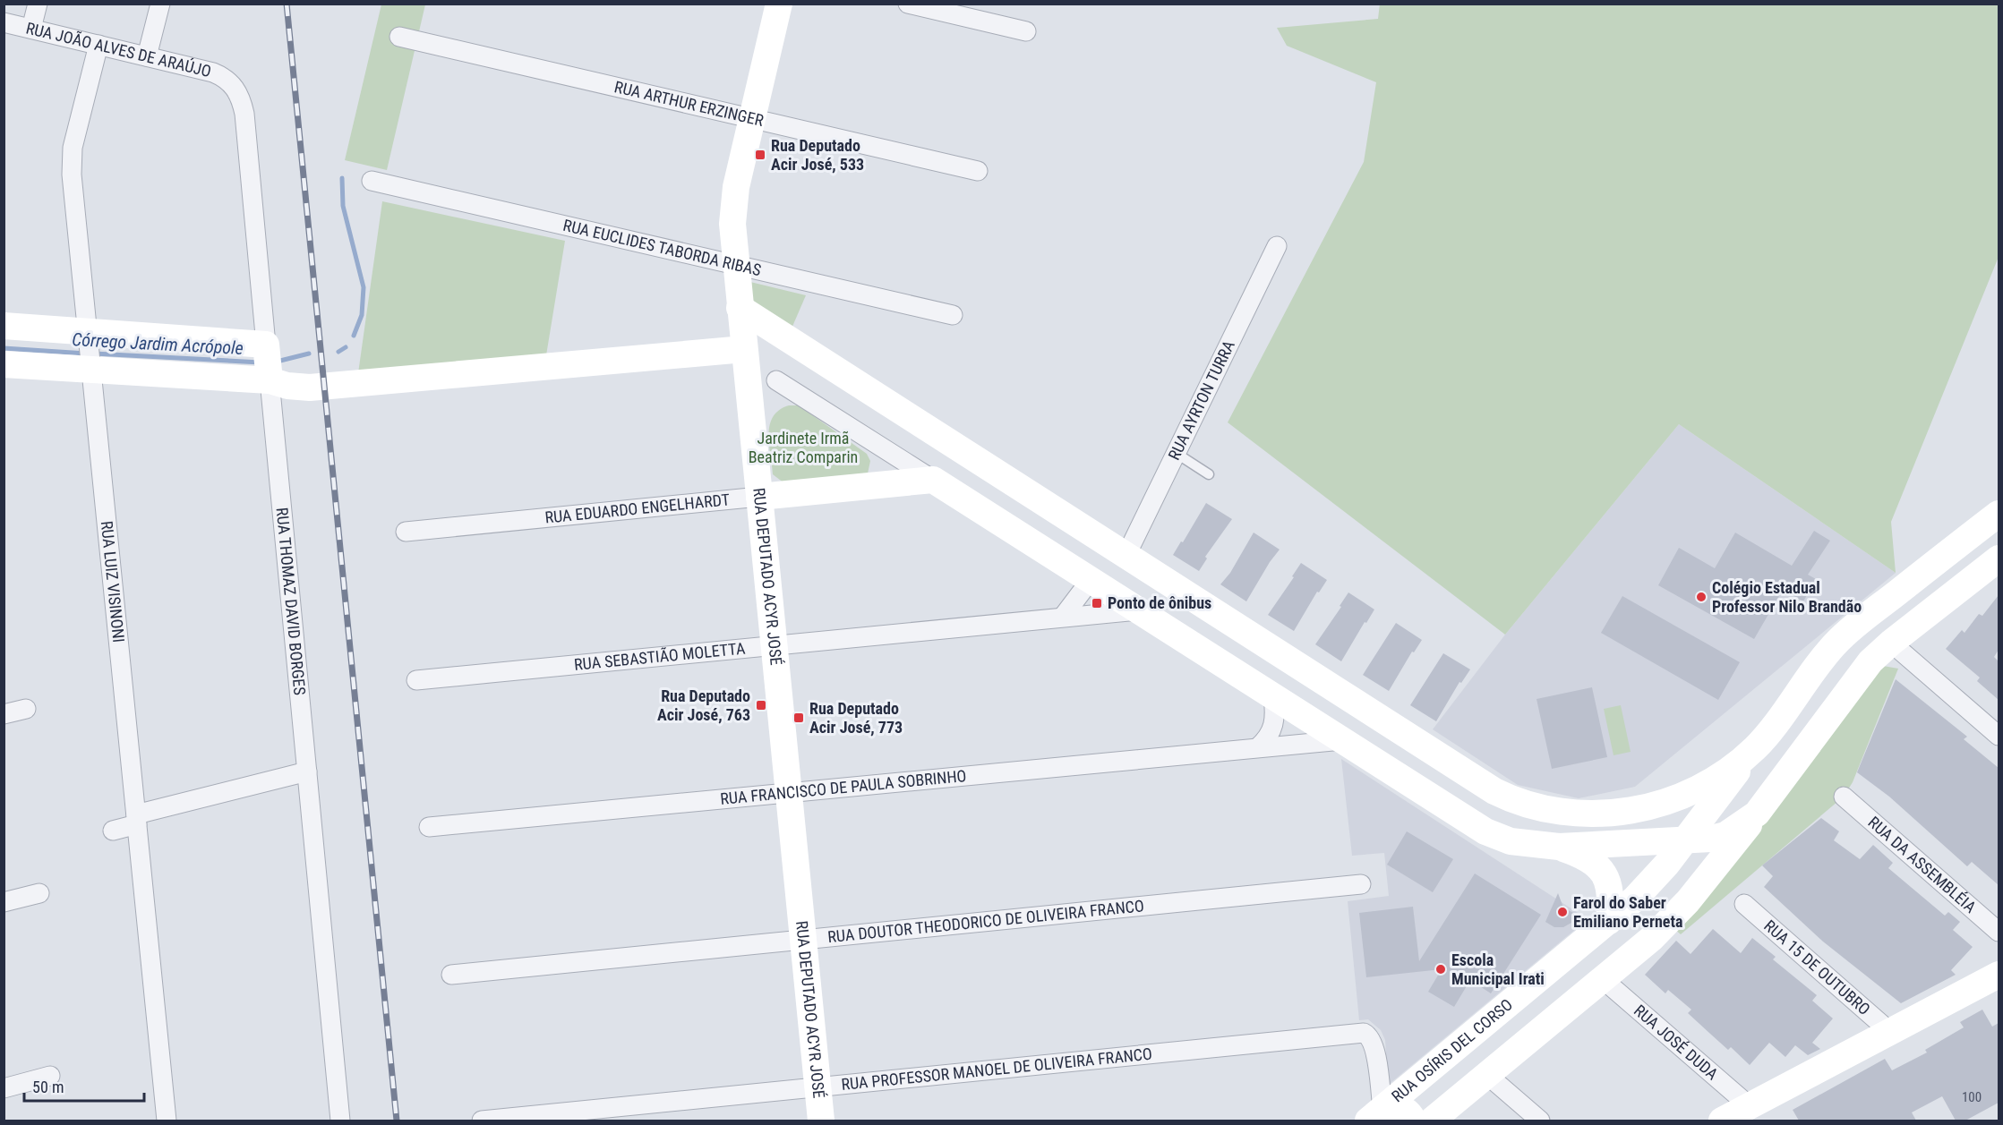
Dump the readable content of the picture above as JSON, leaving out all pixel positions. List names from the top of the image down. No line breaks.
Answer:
{"streets":{"street":["RUA JOÃO ALVES DE ARAÚJO","RUA ARTHUR ERZINGER","RUA EUCLIDES TABORDA RIBAS","RUA AYRTON TURRA","RUA EDUARDO ENGELHARDT","RUA DEPUTADO ACYR JOSÉ","RUA LUIZ VISINONI","RUA THOMAZ DAVID BORGES","RUA SEBASTIÃO MOLETTA","RUA FRANCISCO DE PAULA SOBRINHO","RUA DA ASSEMBLÉIA","RUA DOUTOR THEODORICO DE OLIVEIRA FRANCO","RUA 15 DE OUTUBRO","RUA JOSÉ DUDA","RUA OSÍRIS DEL CORSO","RUA PROFESSOR MANOEL DE OLIVEIRA FRANCO"]},"crossings":[["RUA JOÃO ALVES DE ARAÚJO","RUA LUIZ VISINONI"],["RUA JOÃO ALVES DE ARAÚJO","RUA THOMAZ DAVID BORGES"],["RUA ARTHUR ERZINGER","RUA DEPUTADO ACYR JOSÉ"],["RUA EUCLIDES TABORDA RIBAS","RUA DEPUTADO ACYR JOSÉ"],["RUA EDUARDO ENGELHARDT","RUA DEPUTADO ACYR JOSÉ"],["RUA DEPUTADO ACYR JOSÉ","RUA SEBASTIÃO MOLETTA"],["RUA DEPUTADO ACYR JOSÉ","RUA FRANCISCO DE PAULA SOBRINHO"],["RUA DEPUTADO ACYR JOSÉ","RUA DOUTOR THEODORICO DE OLIVEIRA FRANCO"],["RUA DEPUTADO ACYR JOSÉ","RUA PROFESSOR MANOEL DE OLIVEIRA FRANCO"],["RUA OSÍRIS DEL CORSO","RUA PROFESSOR MANOEL DE OLIVEIRA FRANCO"]],"water":["Córrego Jardim Acrópole"],"parks":["Jardinete Irmã Beatriz Comparin"],"places":{"transit":["Rua Deputado Acir José, 533","Ponto de ônibus","Rua Deputado Acir José, 763","Rua Deputado Acir José, 773"],"other":["Colégio Estadual Professor Nilo Brandão","Farol do Saber Emiliano Perneta","Escola Municipal Irati"]},"house_numbers":["100"],"scale_bar":"50 m"}
